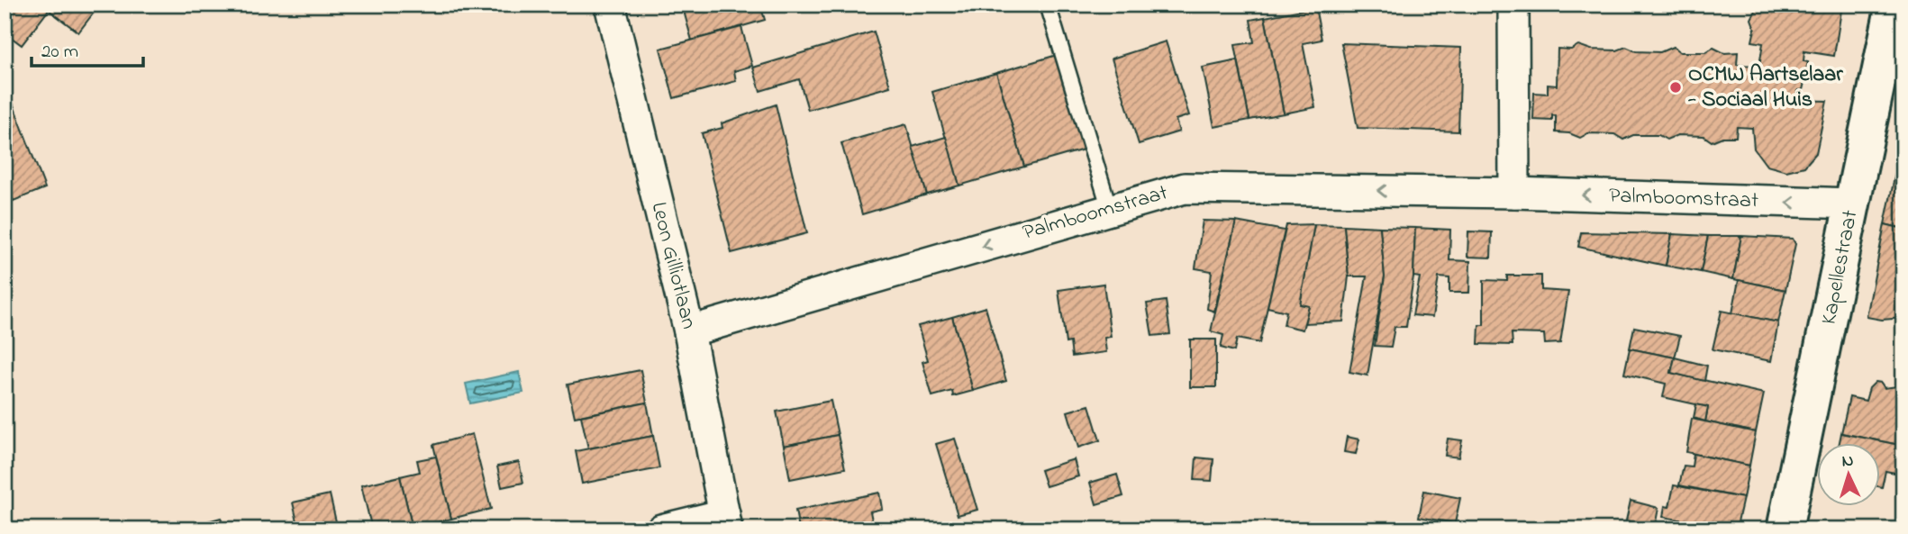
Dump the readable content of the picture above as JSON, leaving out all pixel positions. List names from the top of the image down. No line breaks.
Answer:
{"streets":{"street":["Palmboomstraat","Leon Gilliotlaan","Kapellestraat"]},"crossings":[["Palmboomstraat","Leon Gilliotlaan"],["Palmboomstraat","Kapellestraat"]],"one_way":["Palmboomstraat"],"places":["OCMW Aartselaar - Sociaal Huis"],"scale_bar":"20 m","north":"top"}
